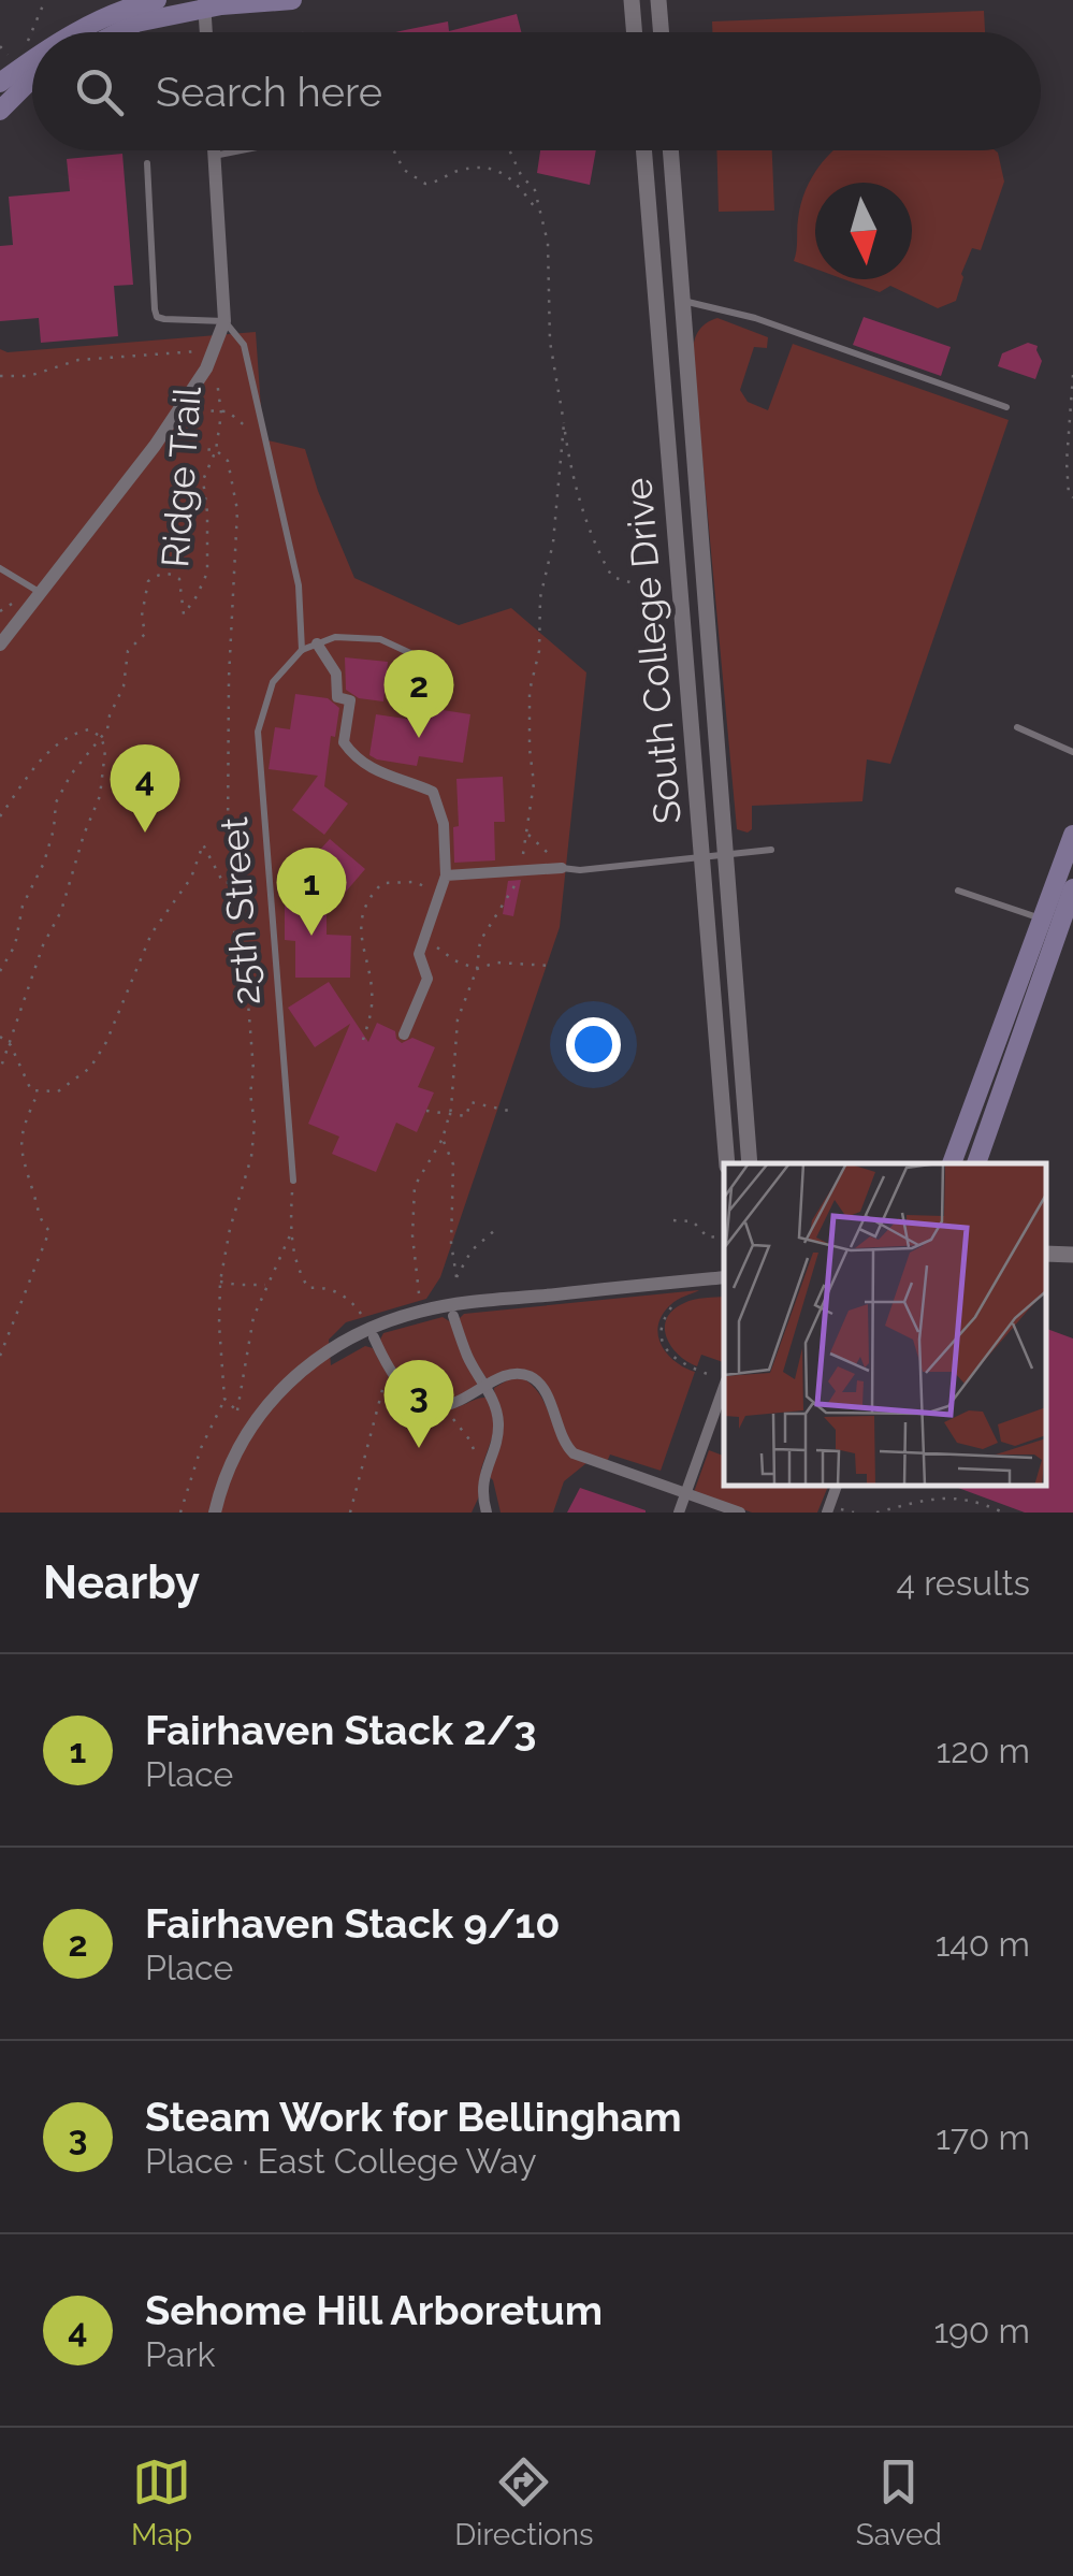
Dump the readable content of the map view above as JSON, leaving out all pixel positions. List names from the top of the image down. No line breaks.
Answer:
{"streets":{"street":["South College Drive"],"lane":["25th Street"],"path":["Ridge Trail"]},"north":"bottom","page":{"search":"Search here","pins":["2","4","1","3"],"heading":["Nearby","4 results"],"list":[{"mark":"1","name":"Fairhaven Stack 2/3","note":"Place","value":"120 m"},{"mark":"2","name":"Fairhaven Stack 9/10","note":"Place","value":"140 m"},{"mark":"3","name":"Steam Work for Bellingham","note":"Place · East College Way","value":"170 m"},{"mark":"4","name":"Sehome Hill Arboretum","note":"Park","value":"190 m"}],"nav":["Map","Directions","Saved"]}}
